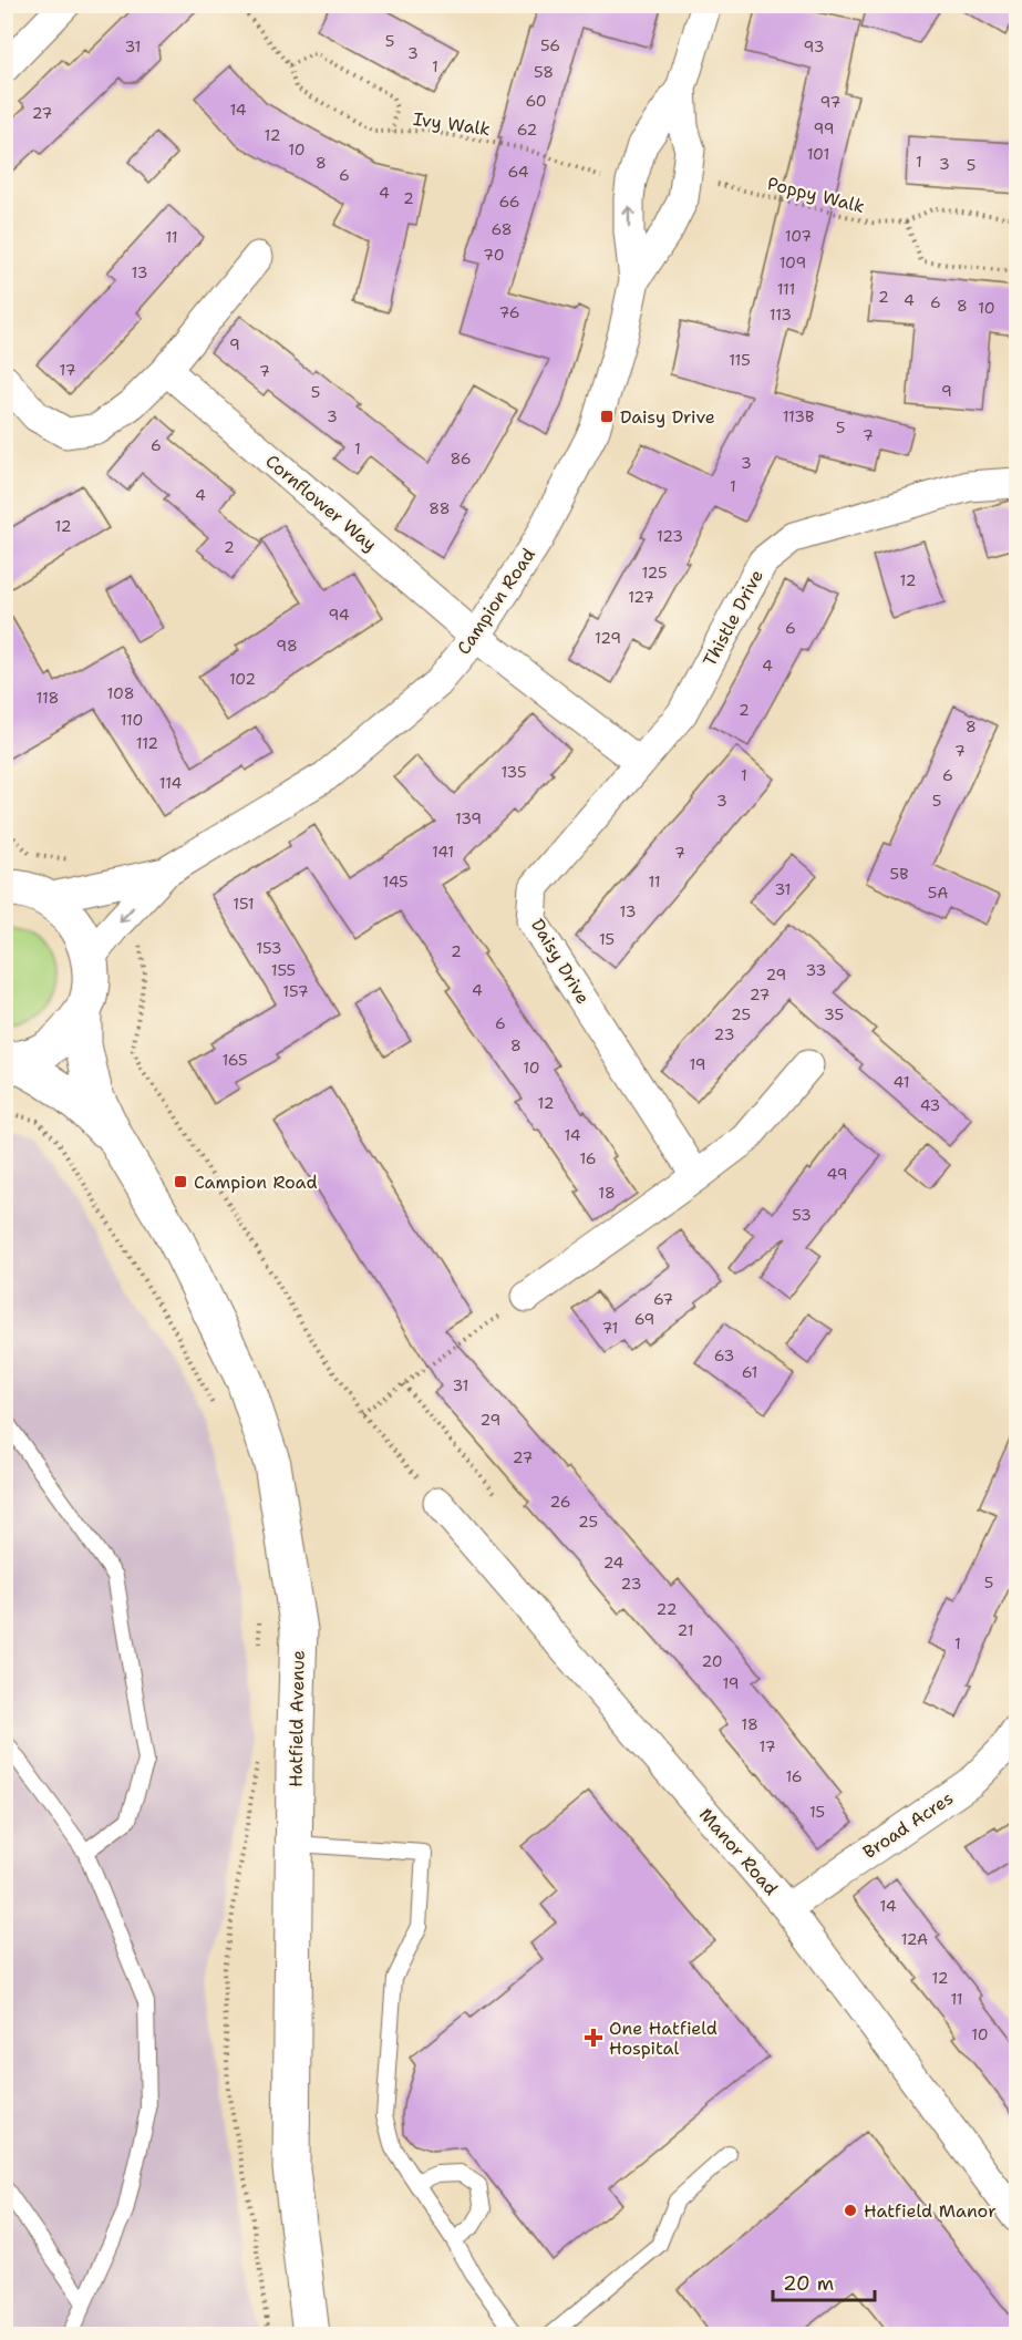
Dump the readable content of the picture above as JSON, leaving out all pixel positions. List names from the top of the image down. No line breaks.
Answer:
{"streets":{"street":["Cornflower Way","Campion Road","Thistle Drive","Daisy Drive","Hatfield Avenue","Broad Acres","Manor Road"],"path":["Ivy Walk","Poppy Walk"]},"crossings":[["Ivy Walk","Campion Road"],["Poppy Walk","Campion Road"],["Cornflower Way","Campion Road"],["Thistle Drive","Daisy Drive"],["Broad Acres","Manor Road"]],"places":{"transit":["Daisy Drive","Campion Road"],"health":["One Hatfield Hospital"],"other":["Hatfield Manor"]},"house_numbers":["5","56","31","93","3","1","58","60","97","14","27","99","62","12","10","101","1","8","3","5","64","6","4","2","66","68","107","11","70","109","13","111","2","4","6","8","10","76","113","9","115","17","7","9","5","3","113B","5","7","6","1","86","3","1","4","88","12","123","2","125","12","127","94","6","129","98","4","102","108","118","2","110","8","112","7","135","1","6","114","3","5","139","141","7","5B","145","11","31","5A","151","13","15","153","2","155","33","29","4","157","27","25","35","6","23","8","165","19","10","41","12","43","14","16","49","18","53","67","69","71","63","61","31","29","27","26","25","24","5","23","22","21","1","20","19","18","17","16","15","14","12A","12","11","10"],"scale_bar":"20 m"}
